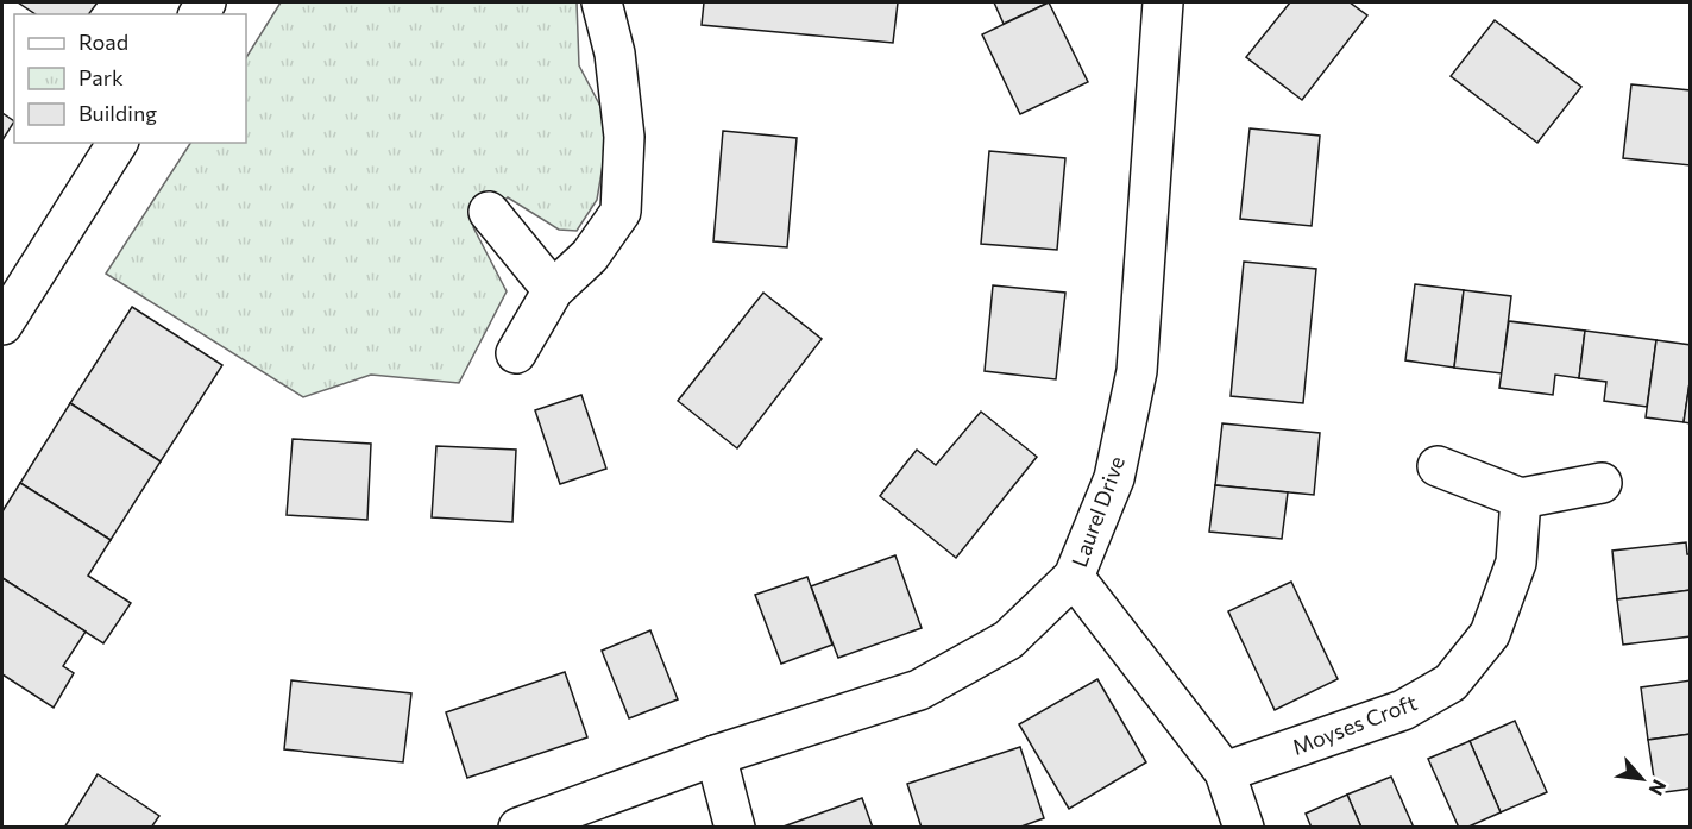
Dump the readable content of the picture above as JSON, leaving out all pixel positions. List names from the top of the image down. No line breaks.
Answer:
{"streets":{"street":["Laurel Drive","Moyses Croft"]},"legend":["Road","Park","Building"],"north":"bottom right"}
